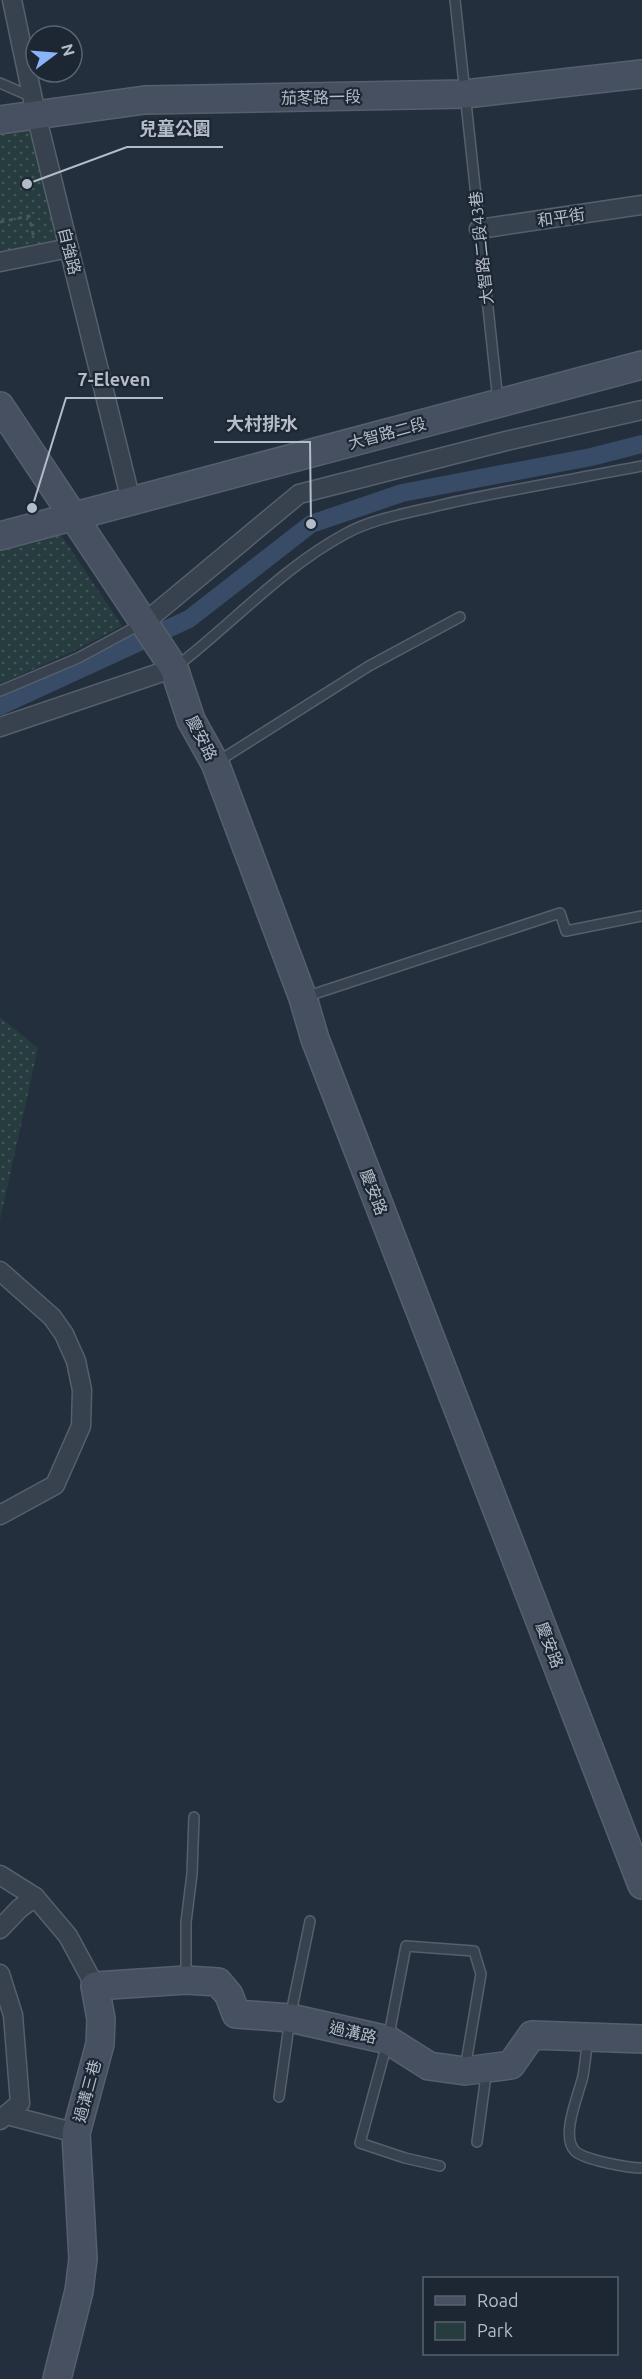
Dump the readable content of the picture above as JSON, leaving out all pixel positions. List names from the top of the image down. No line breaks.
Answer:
{"streets":{"street":["茄苳路一段","和平街","自強路","大智路二段","慶安路","過溝路","過溝三巷"],"lane":["大智路二段43巷"]},"crossings":[["茄苳路一段","大智路二段43巷"],["茄苳路一段","自強路"],["和平街","大智路二段43巷"],["大智路二段43巷","大智路二段"],["自強路","大智路二段"],["大智路二段","慶安路"],["過溝路","過溝三巷"]],"places":["兒童公園","7-Eleven","大村排水"],"legend":["Road","Park"],"north":"right"}
